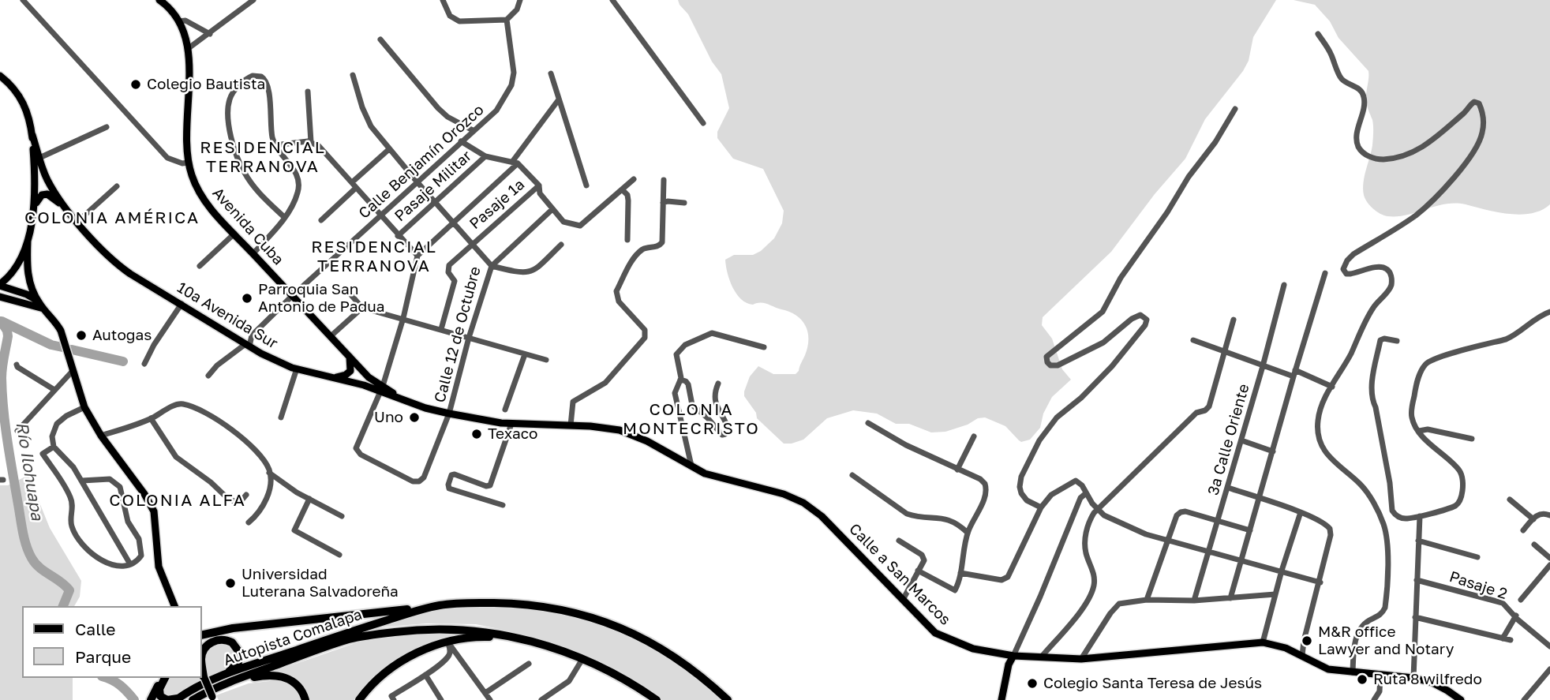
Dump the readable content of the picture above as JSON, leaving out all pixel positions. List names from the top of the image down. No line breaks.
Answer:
{"streets":{"highway":["Autopista Comalapa"],"main road":["Avenida Cuba","10a Avenida Sur","Calle a San Marcos"],"street":["Calle Benjamín Orozco","Pasaje Militar","Pasaje 1a","Calle 12 de Octubre","3a Calle Oriente","Pasaje 2"]},"crossings":[["Calle Benjamín Orozco","Avenida Cuba"],["Calle Benjamín Orozco","10a Avenida Sur"],["Calle Benjamín Orozco","Calle 12 de Octubre"],["Pasaje Militar","Calle 12 de Octubre"],["Pasaje 1a","Calle 12 de Octubre"],["Avenida Cuba","10a Avenida Sur"],["Avenida Cuba","Calle 12 de Octubre"],["Avenida Cuba","Calle a San Marcos"],["10a Avenida Sur","Calle 12 de Octubre"],["Calle 12 de Octubre","Calle a San Marcos"]],"districts":["RESIDENCIAL TERRANOVA","COLONIA AMÉRICA","RESIDENCIAL TERRANOVA","COLONIA MONTECRISTO","COLONIA ALFA"],"water":["Río Ilohuapa"],"places":["Colegio Bautista","Parroquia San Antonio de Padua","Autogas","Uno","Texaco","Universidad Luterana Salvadoreña","M&R office Lawyer and Notary","Ruta 8 wilfredo","Colegio Santa Teresa de Jesús"],"legend":["Calle","Parque"]}
